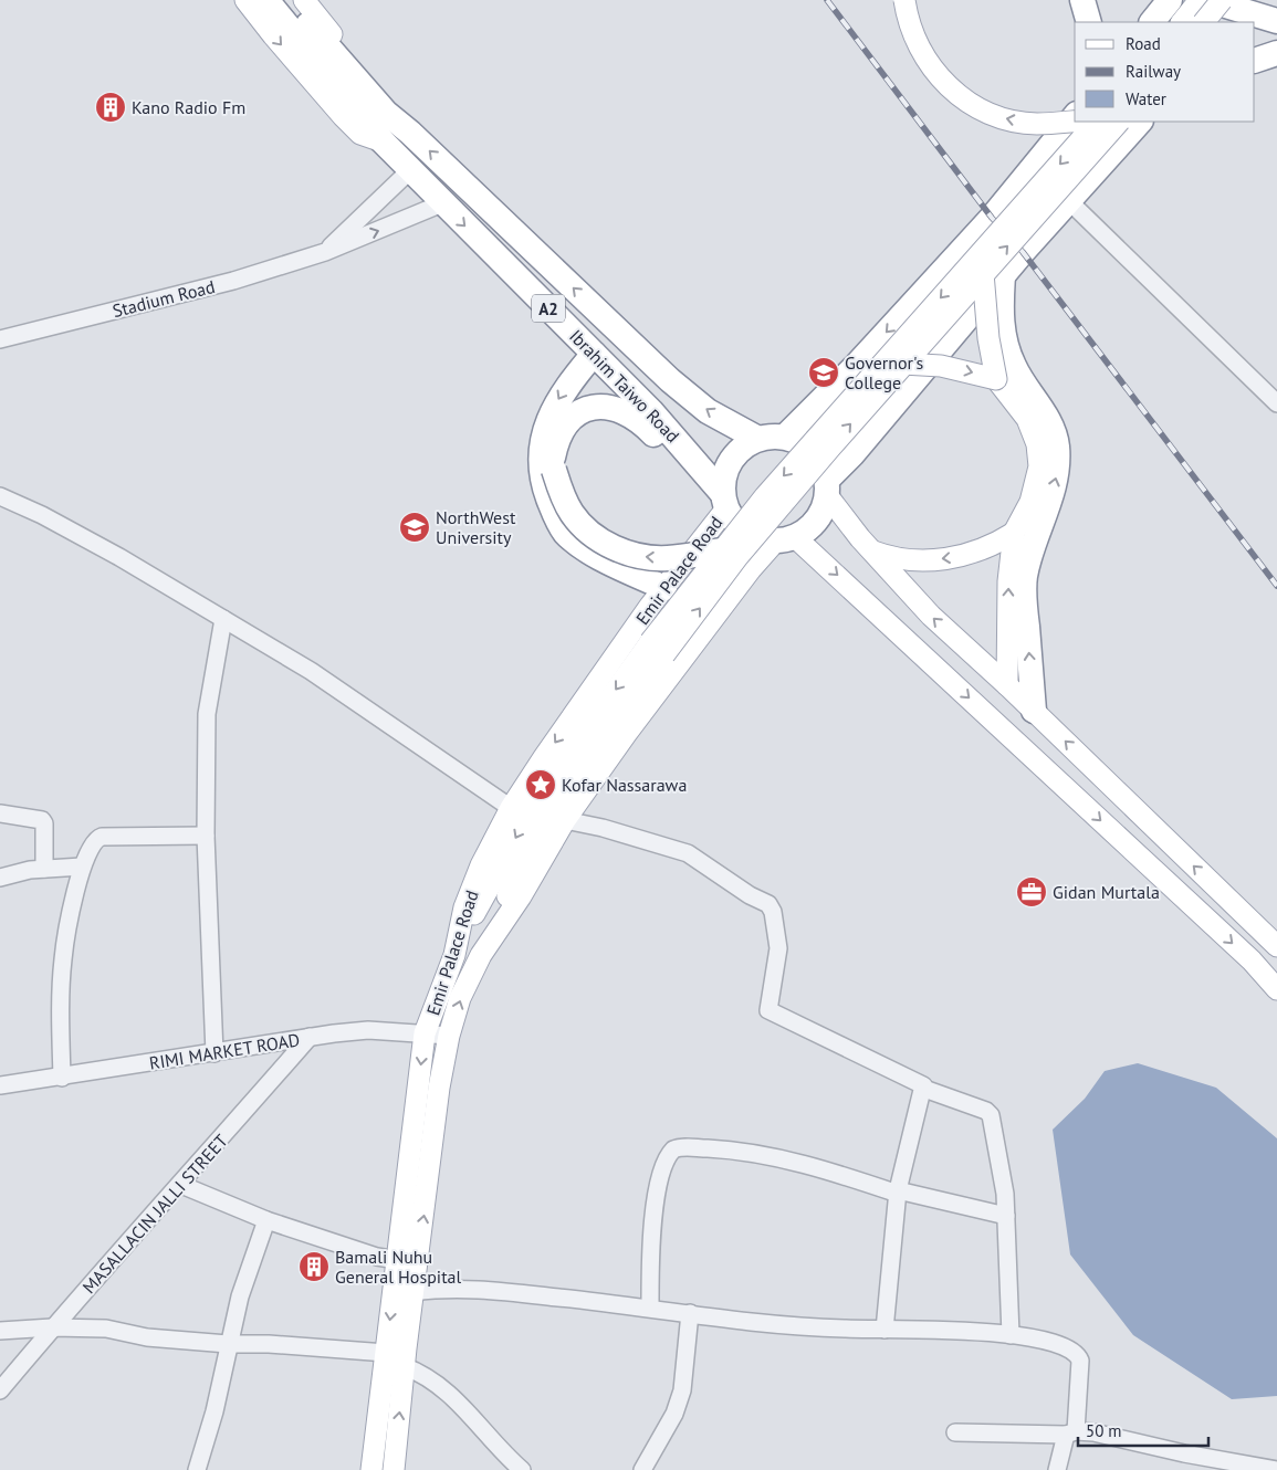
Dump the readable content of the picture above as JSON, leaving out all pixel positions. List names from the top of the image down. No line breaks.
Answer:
{"streets":{"highway":["A2","Ibrahim Taiwo Road"],"main road":["Emir Palace Road"],"street":["Stadium Road","RIMI MARKET ROAD","MASALLACIN JALLI STREET"]},"crossings":[["Stadium Road","Ibrahim Taiwo Road"],["A2","Ibrahim Taiwo Road"],["A2","Emir Palace Road"],["Ibrahim Taiwo Road","Emir Palace Road"],["Emir Palace Road","RIMI MARKET ROAD"],["RIMI MARKET ROAD","MASALLACIN JALLI STREET"]],"places":{"building":["Kano Radio Fm","Bamali Nuhu General Hospital"],"school or university":["Governor's College","NorthWest University"],"place":["Kofar Nassarawa"],"office":["Gidan Murtala"]},"legend":["Road","Railway","Water"],"scale_bar":"50 m"}
